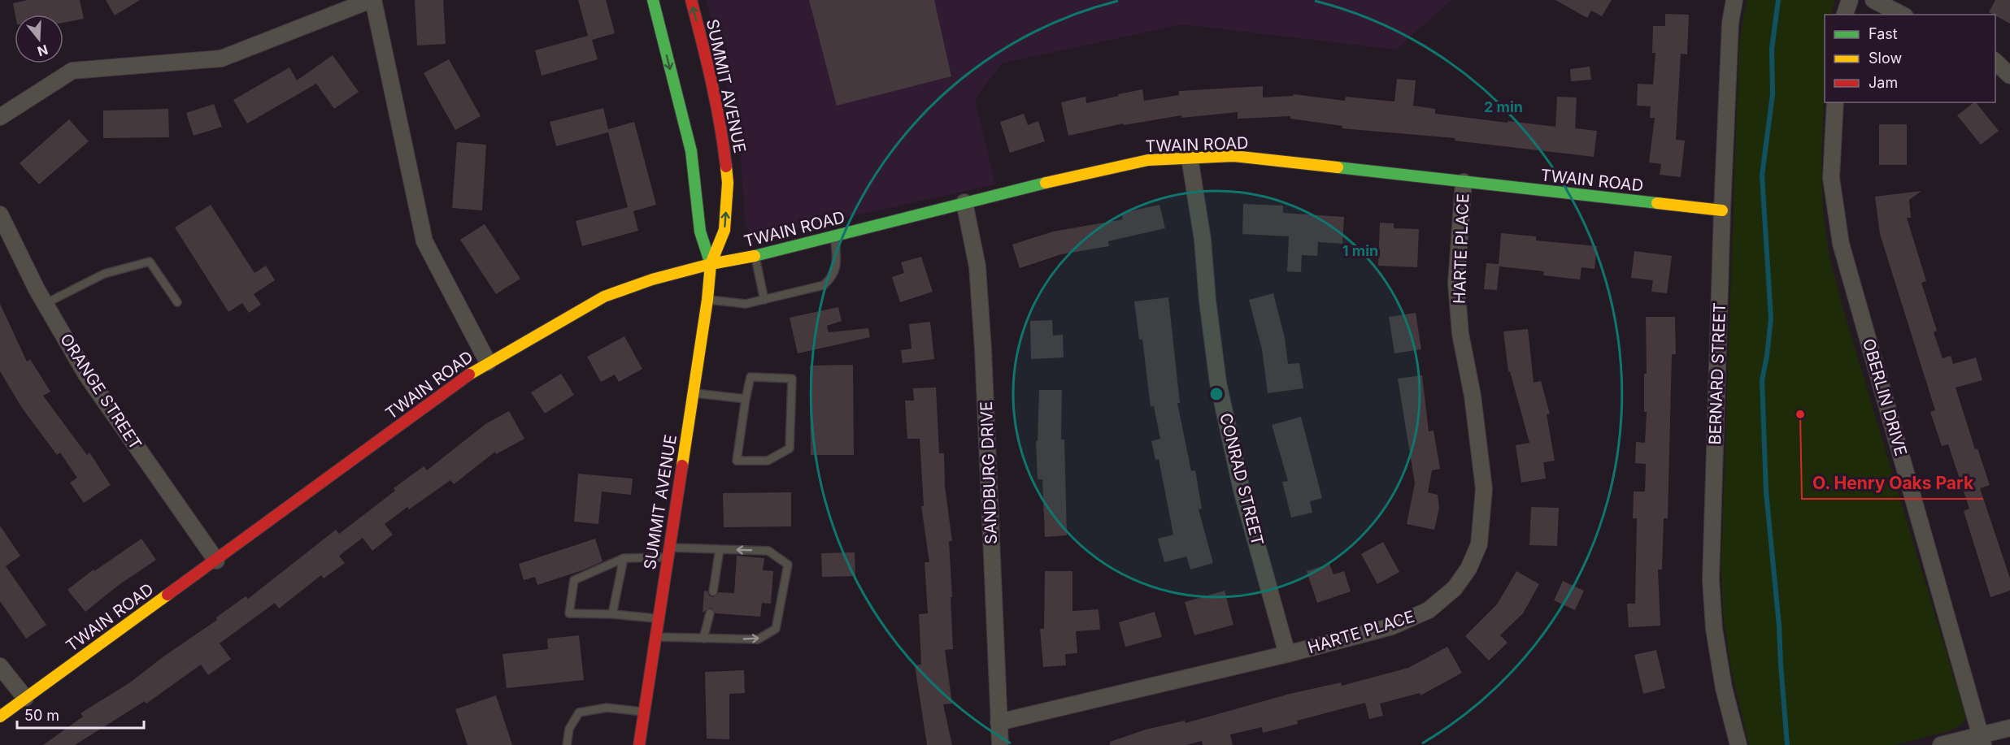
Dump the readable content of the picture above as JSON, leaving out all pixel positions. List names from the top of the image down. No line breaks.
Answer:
{"streets":{"street":["SUMMIT AVENUE","TWAIN ROAD","HARTE PLACE","BERNARD STREET","ORANGE STREET","OBERLIN DRIVE","SANDBURG DRIVE","CONRAD STREET"]},"crossings":[["SUMMIT AVENUE","TWAIN ROAD"],["TWAIN ROAD","HARTE PLACE"],["TWAIN ROAD","BERNARD STREET"],["TWAIN ROAD","ORANGE STREET"],["TWAIN ROAD","SANDBURG DRIVE"],["TWAIN ROAD","CONRAD STREET"],["HARTE PLACE","SANDBURG DRIVE"],["HARTE PLACE","CONRAD STREET"]],"places":["O. Henry Oaks Park"],"legend":["Fast","Slow","Jam"],"scale_bar":"50 m","north":"bottom","rings":["2 min","1 min"]}
